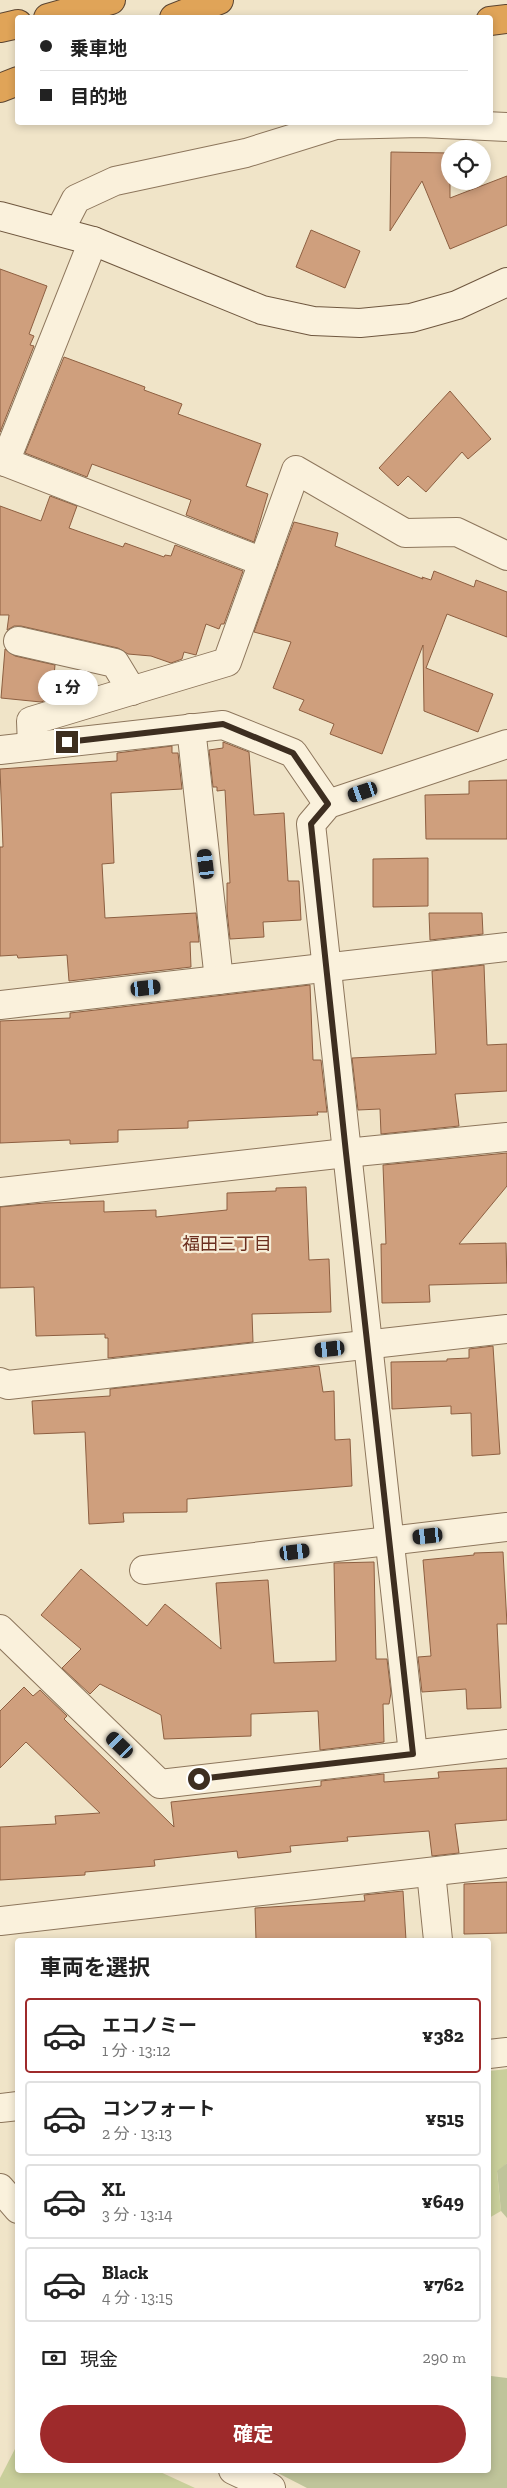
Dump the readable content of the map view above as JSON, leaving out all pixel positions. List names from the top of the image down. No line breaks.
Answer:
{"districts":["福田三丁目"],"page":{"banner":["乗車地","目的地"],"bubble":"1 分","heading":"車両を選択","list":[{"name":"エコノミー","note":"1 分 · 13:12","value":"¥382"},{"name":"コンフォート","note":"2 分 · 13:13","value":"¥515"},{"name":"XL","note":"3 分 · 13:14","value":"¥649"},{"name":"Black","note":"4 分 · 13:15","value":"¥762"}],"pay":["現金","290 m"],"buttons":"確定"}}
